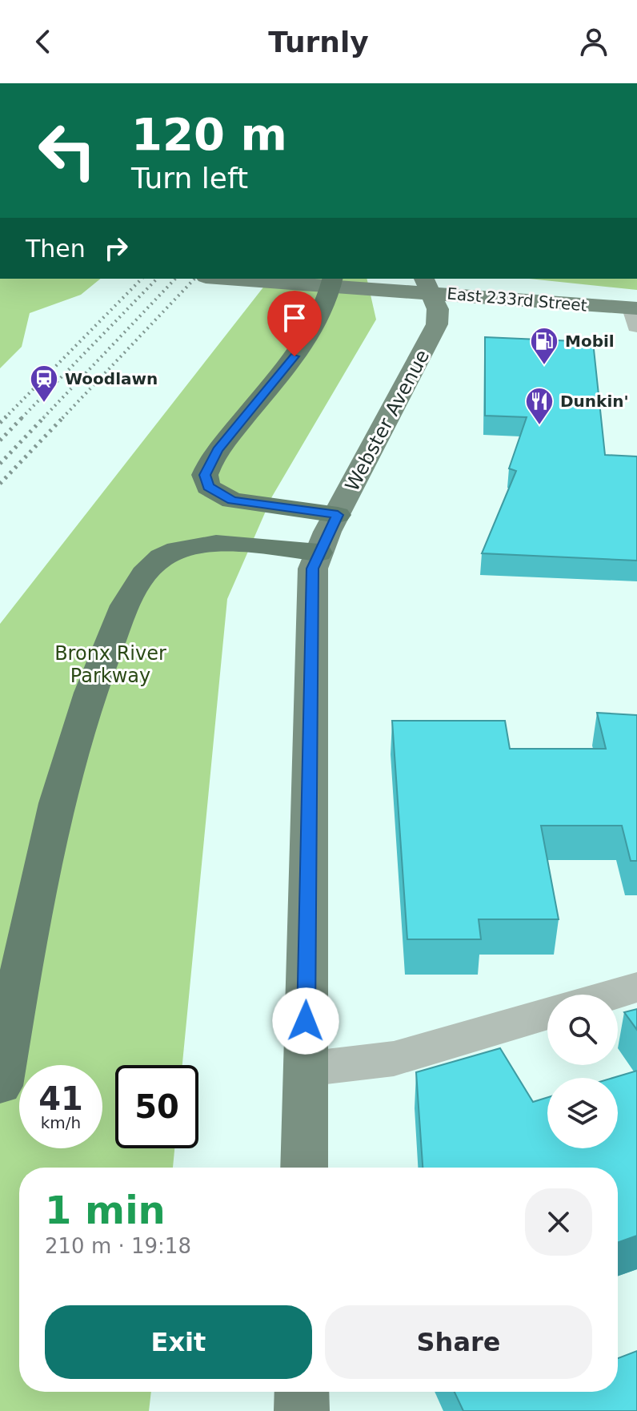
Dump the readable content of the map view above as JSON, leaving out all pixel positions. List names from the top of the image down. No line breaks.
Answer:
{"streets":{"main road":["East 233rd Street","Webster Avenue"]},"crossings":[["East 233rd Street","Webster Avenue"]],"parks":["Bronx River Parkway"],"places":{"fuel station":["Mobil"],"station":["Woodlawn"],"restaurant":["Dunkin'"]},"page":{"header":"Turnly","turn":["120 m","Turn left"],"then":"Then","speed":"41 km/h","limit":"50","heading":["1 min","210 m · 19:18"],"buttons":["Exit","Share"]}}
